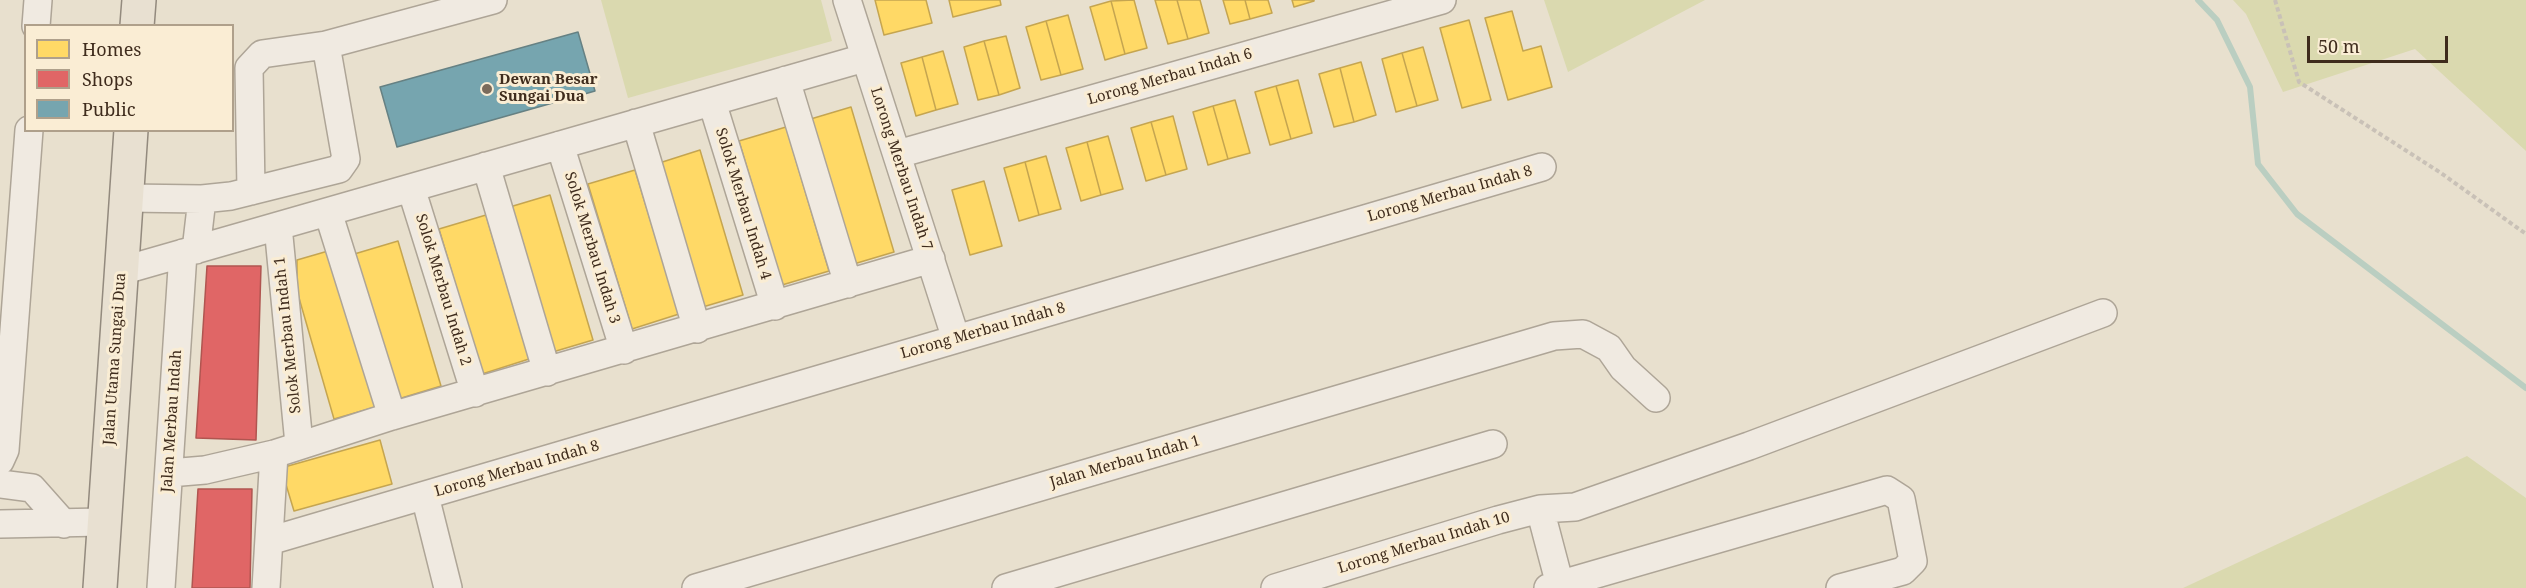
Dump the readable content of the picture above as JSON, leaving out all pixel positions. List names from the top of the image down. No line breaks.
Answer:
{"streets":{"main road":["Jalan Utama Sungai Dua"],"street":["Lorong Merbau Indah 6","Lorong Merbau Indah 7","Lorong Merbau Indah 8","Solok Merbau Indah 4","Solok Merbau Indah 3","Solok Merbau Indah 2","Solok Merbau Indah 1","Jalan Merbau Indah","Jalan Merbau Indah 1","Lorong Merbau Indah 10"]},"crossings":[["Lorong Merbau Indah 6","Lorong Merbau Indah 7"],["Lorong Merbau Indah 7","Lorong Merbau Indah 8"]],"places":["Dewan Besar Sungai Dua"],"legend":["Homes","Shops","Public"],"scale_bar":"50 m"}
